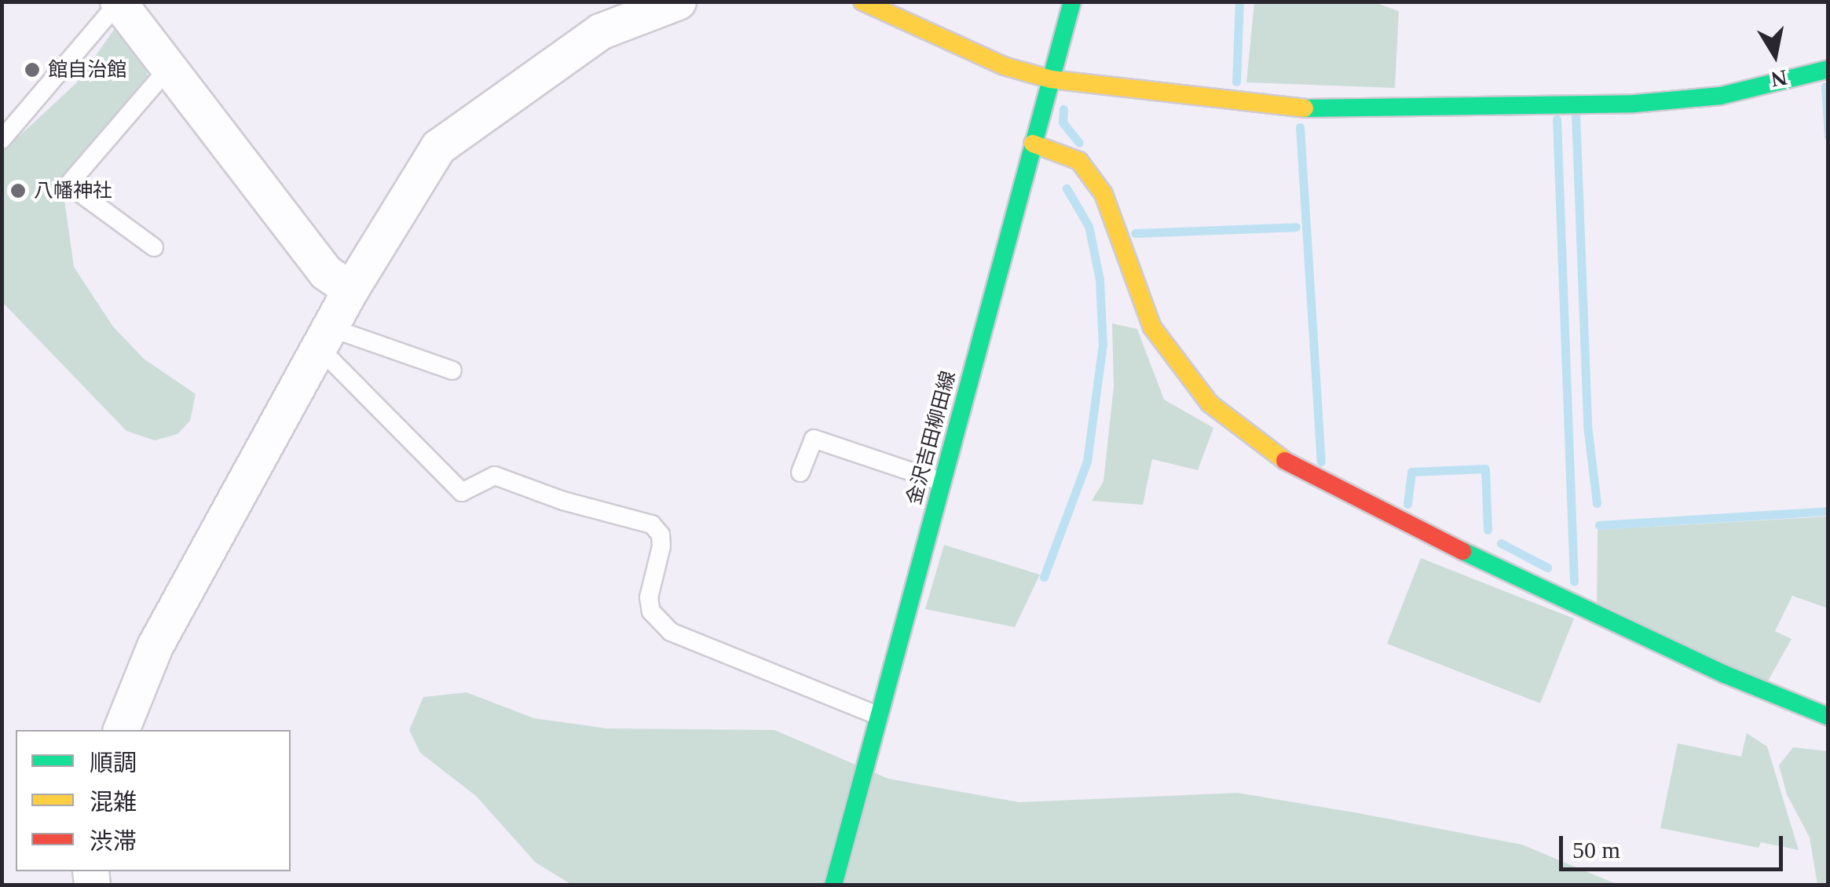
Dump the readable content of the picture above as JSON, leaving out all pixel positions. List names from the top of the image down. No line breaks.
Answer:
{"streets":{"street":["金沢吉田柳田線"]},"places":["館自治館","八幡神社"],"legend":["順調","混雑","渋滞"],"scale_bar":"50 m","north":"bottom"}
